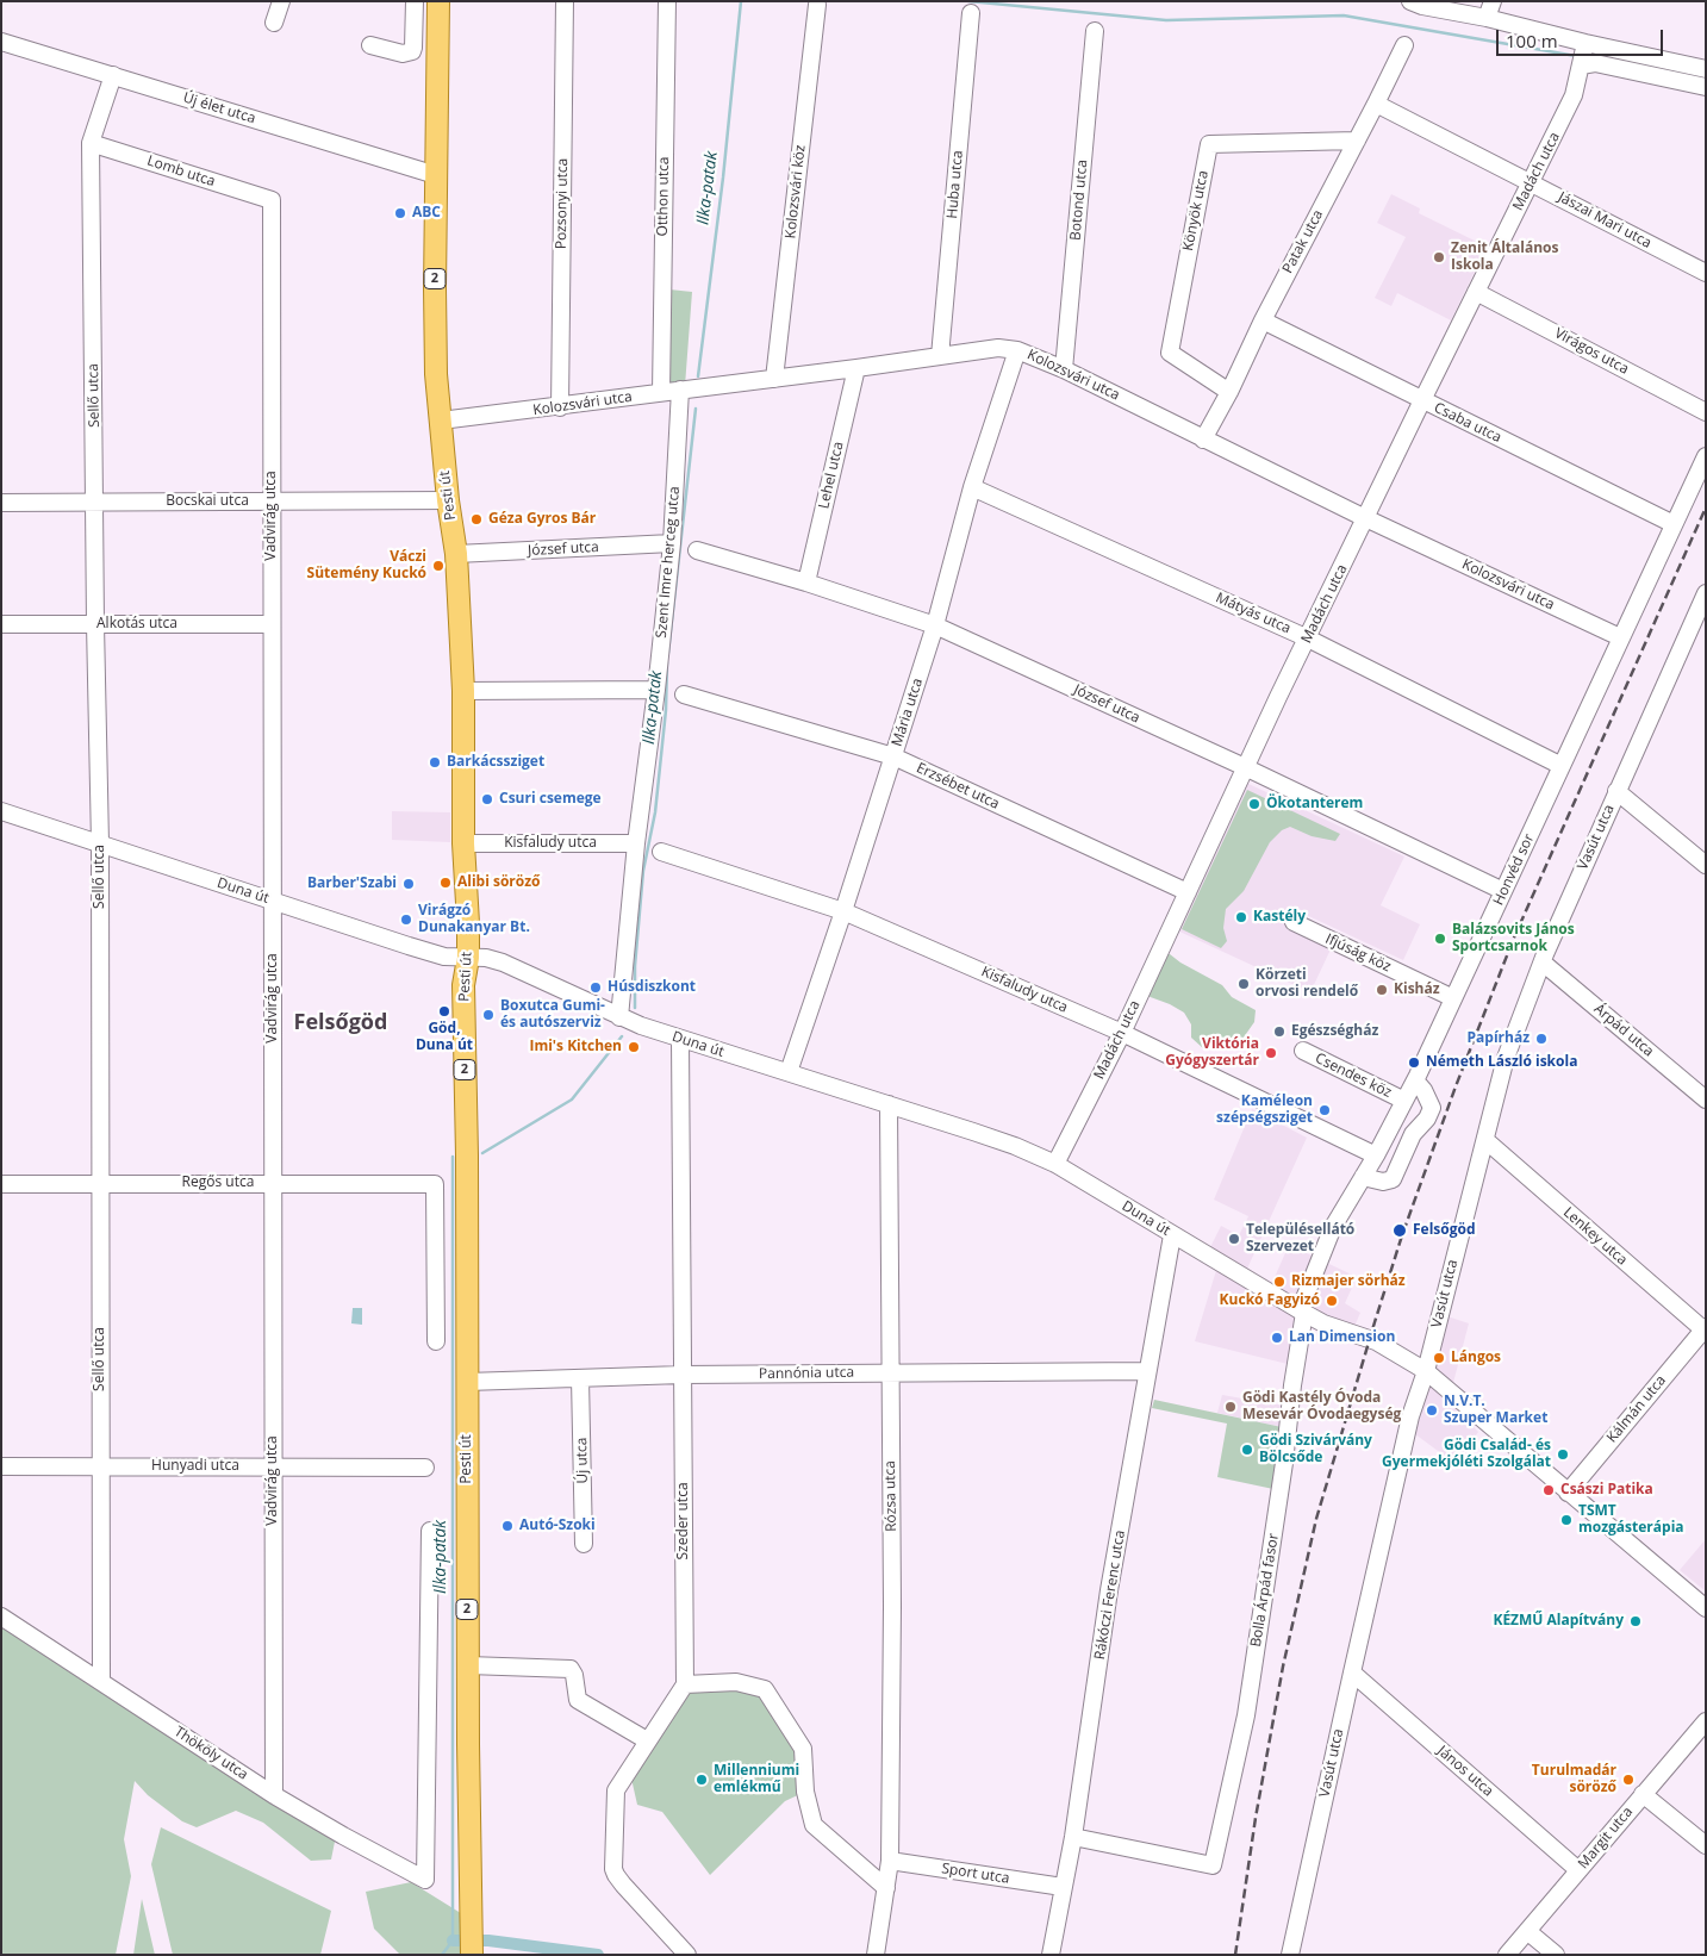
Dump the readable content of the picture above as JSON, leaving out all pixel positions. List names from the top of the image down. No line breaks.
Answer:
{"streets":{"main road":["2","Pesti út"],"street":["Új élet utca","Lomb utca","Madách utca","Huba utca","Kolozsvári köz","Otthon utca","Botond utca","Pozsonyi utca","Könyök utca","Jászai Mari utca","Patak utca","Virágos utca","Kolozsvári utca","Sellő utca","Csaba utca","Lehel utca","Bocskai utca","Vadvirág utca","József utca","Szent Imre herceg utca","Mátyás utca","Alkotás utca","Mária utca","Erzsébet utca","Vasút utca","Kisfaludy utca","Honvéd sor","Duna út","Ifjúság köz","Árpád utca","Csendes köz","Regős utca","Lenkey utca","Pannónia utca","Kálmán utca","Új utca","Hunyadi utca","Rózsa utca","Szeder utca","Bolla Árpád fasor","Rákóczi Ferenc utca","Thököly utca","János utca","Margit utca","Sport utca"]},"crossings":[["Új élet utca","Sellő utca"],["Új élet utca","Pesti út"],["Lomb utca","Sellő utca"],["Lomb utca","Vadvirág utca"],["Madách utca","Jászai Mari utca"],["Madách utca","Virágos utca"],["Madách utca","Kolozsvári utca"],["Madách utca","Csaba utca"],["Madách utca","József utca"],["Madách utca","Mátyás utca"],["Madách utca","Erzsébet utca"],["Madách utca","Kisfaludy utca"],["Madách utca","Duna út"],["Huba utca","Kolozsvári utca"],["Kolozsvári köz","Kolozsvári utca"],["Otthon utca","Kolozsvári utca"],["Botond utca","Kolozsvári utca"],["Pozsonyi utca","Kolozsvári utca"],["Könyök utca","Patak utca"],["Jászai Mari utca","Patak utca"],["Patak utca","Kolozsvári utca"],["Patak utca","Csaba utca"],["Kolozsvári utca","Lehel utca"],["Kolozsvári utca","Pesti út"],["Kolozsvári utca","Szent Imre herceg utca"],["Kolozsvári utca","Mária utca"],["Kolozsvári utca","Honvéd sor"],["Sellő utca","Bocskai utca"],["Sellő utca","Alkotás utca"],["Sellő utca","Duna út"],["Sellő utca","Regős utca"],["Sellő utca","Hunyadi utca"],["Sellő utca","Thököly utca"],["Csaba utca","Honvéd sor"],["Lehel utca","József utca"],["Pesti út","Bocskai utca"],["Pesti út","József utca"],["Pesti út","Kisfaludy utca"],["Pesti út","Duna út"],["Pesti út","Pannónia utca"],["Bocskai utca","Vadvirág utca"],["Vadvirág utca","Alkotás utca"],["Vadvirág utca","Duna út"],["Vadvirág utca","Regős utca"],["Vadvirág utca","Hunyadi utca"],["Vadvirág utca","Thököly utca"],["József utca","Szent Imre herceg utca"],["József utca","Mária utca"],["József utca","Honvéd sor"],["Szent Imre herceg utca","Kisfaludy utca"],["Szent Imre herceg utca","Duna út"],["Mátyás utca","Mária utca"],["Mátyás utca","Honvéd sor"],["Mária utca","Erzsébet utca"],["Mária utca","Kisfaludy utca"],["Mária utca","Duna út"],["Vasút utca","Duna út"],["Vasút utca","Árpád utca"],["Vasút utca","Lenkey utca"],["Vasút utca","János utca"],["Kisfaludy utca","Honvéd sor"],["Honvéd sor","Duna út"],["Honvéd sor","Ifjúság köz"],["Honvéd sor","Csendes köz"],["Honvéd sor","Bolla Árpád fasor"],["Duna út","Kálmán utca"],["Duna út","Rózsa utca"],["Duna út","Szeder utca"],["Duna út","Bolla Árpád fasor"],["Duna út","Rákóczi Ferenc utca"],["Lenkey utca","Kálmán utca"],["Pannónia utca","Új utca"],["Pannónia utca","Rózsa utca"],["Pannónia utca","Szeder utca"],["Pannónia utca","Rákóczi Ferenc utca"],["Rózsa utca","Sport utca"],["Bolla Árpád fasor","Rákóczi Ferenc utca"],["Rákóczi Ferenc utca","Sport utca"],["János utca","Margit utca"]],"districts":["Felsőgöd"],"water":["Ilka-patak"],"places":["ABC","Zenit Általános Iskola","Géza Gyros Bár","Váczi Sütemény Kuckó","Barkácssziget","Csuri csemege","Ökotanterem","Alibi söröző","Barber'Szabi","Kastély","Virágzó Dunakanyar Bt.","Balázsovits János Sportcsarnok","Körzeti orvosi rendelő","Húsdiszkont","Kisház","Göd, Duna út","Boxutca Gumi- és autószerviz","Egészségház","Papírház","Imi's Kitchen","Viktória Gyógyszertár","Németh László iskola","Kaméleon szépségsziget","Felsőgöd","Településellátó Szervezet","Rizmajer sörház","Kuckó Fagyizó","Lan Dimension","Lángos","Gödi Kastély Óvoda Mesevár Óvodaegység","N.V.T. Szuper Market","Gödi Szivárvány Bölcsőde","Gödi Család- és Gyermekjóléti Szolgálat","Császi Patika","TSMT mozgásterápia","Autó-Szoki","KÉZMŰ Alapítvány","Millenniumi emlékmű","Turulmadár söröző"],"scale_bar":"100 m"}
